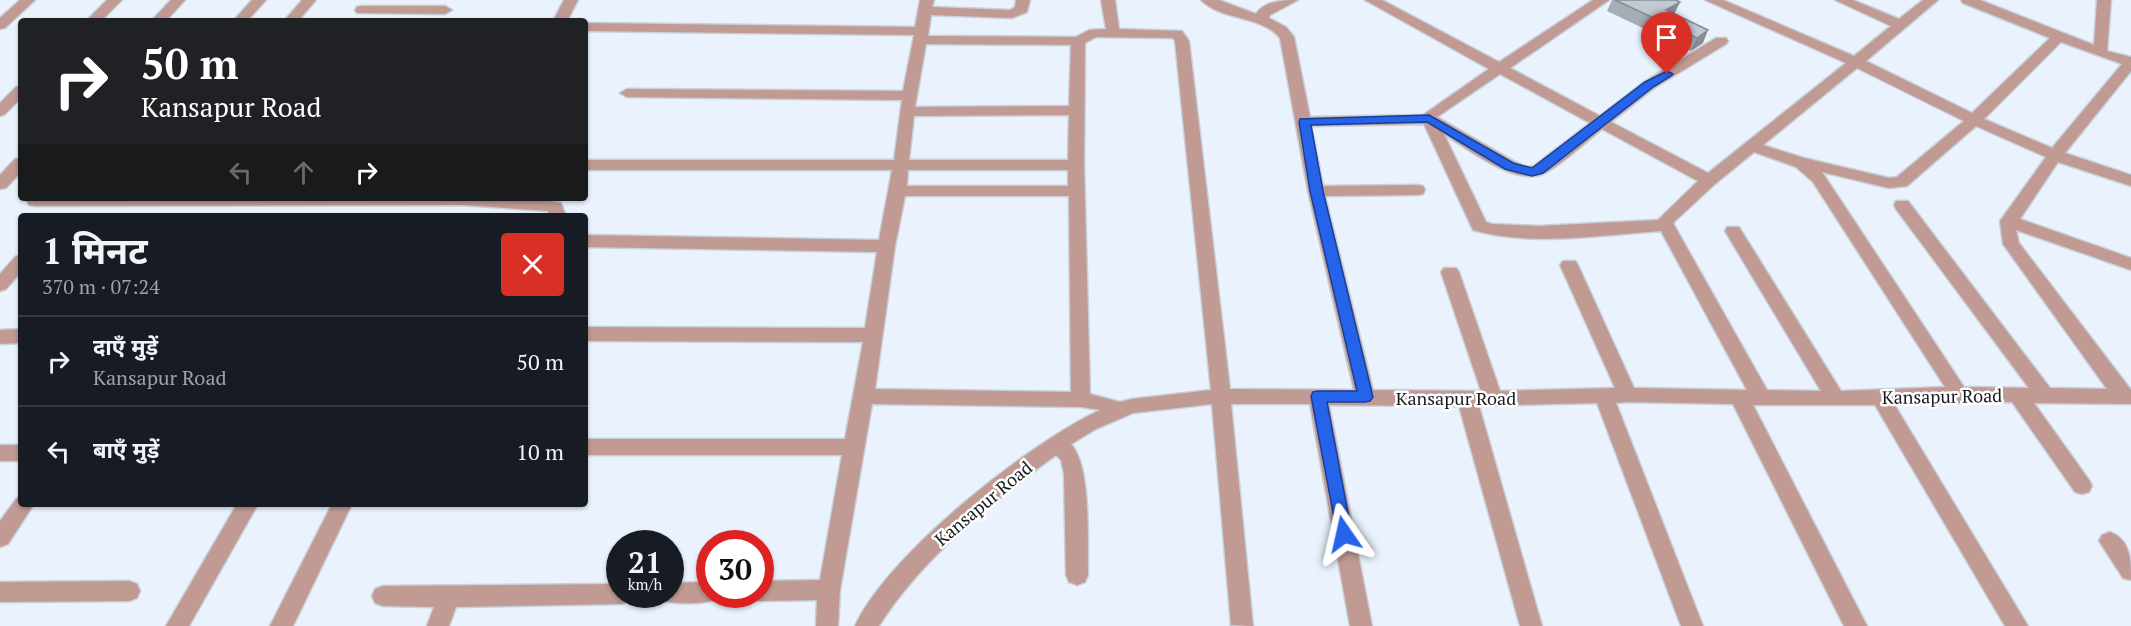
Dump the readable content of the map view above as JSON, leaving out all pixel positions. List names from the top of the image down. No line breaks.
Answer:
{"streets":{"street":["Kansapur Road"]},"page":{"turn":["50 m","Kansapur Road"],"heading":["1 मिनट","370 m · 07:24"],"list":[{"name":"दाएँ मुड़ें","note":"Kansapur Road","value":"50 m"},{"name":"बाएँ मुड़ें","value":"10 m"}],"speed":"21 km/h","limit":"30"}}
